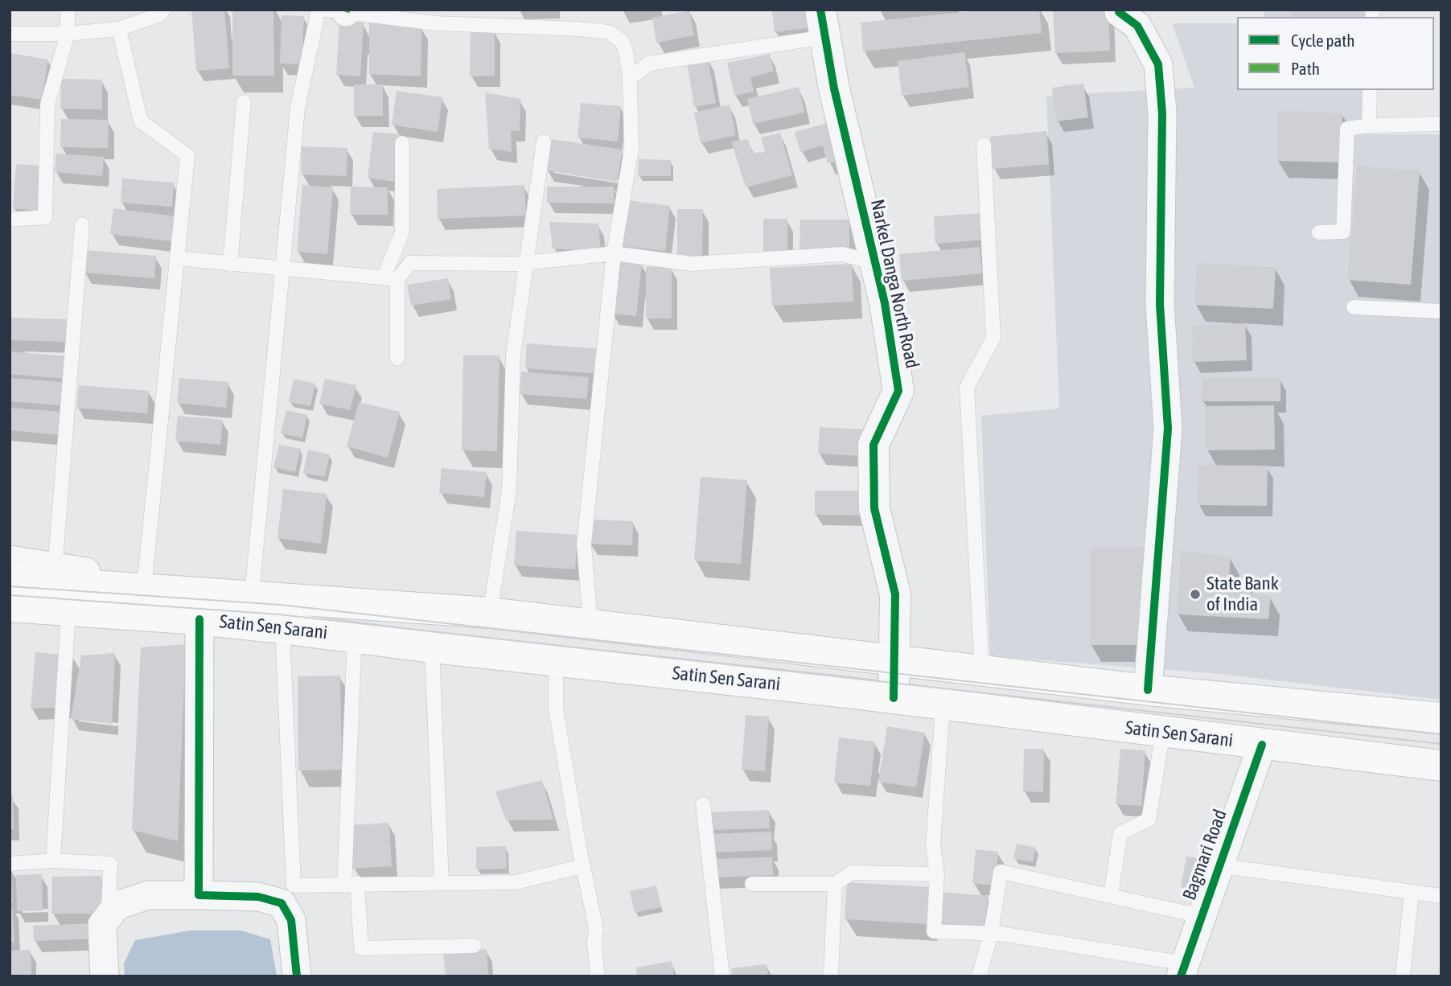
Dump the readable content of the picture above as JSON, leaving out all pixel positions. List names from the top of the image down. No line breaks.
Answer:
{"streets":{"main road":["Satin Sen Sarani"],"street":["Narkel Danga North Road","Bagmari Road"]},"crossings":[["Narkel Danga North Road","Satin Sen Sarani"],["Satin Sen Sarani","Bagmari Road"]],"places":["State Bank of India"],"legend":["Cycle path","Path"]}
